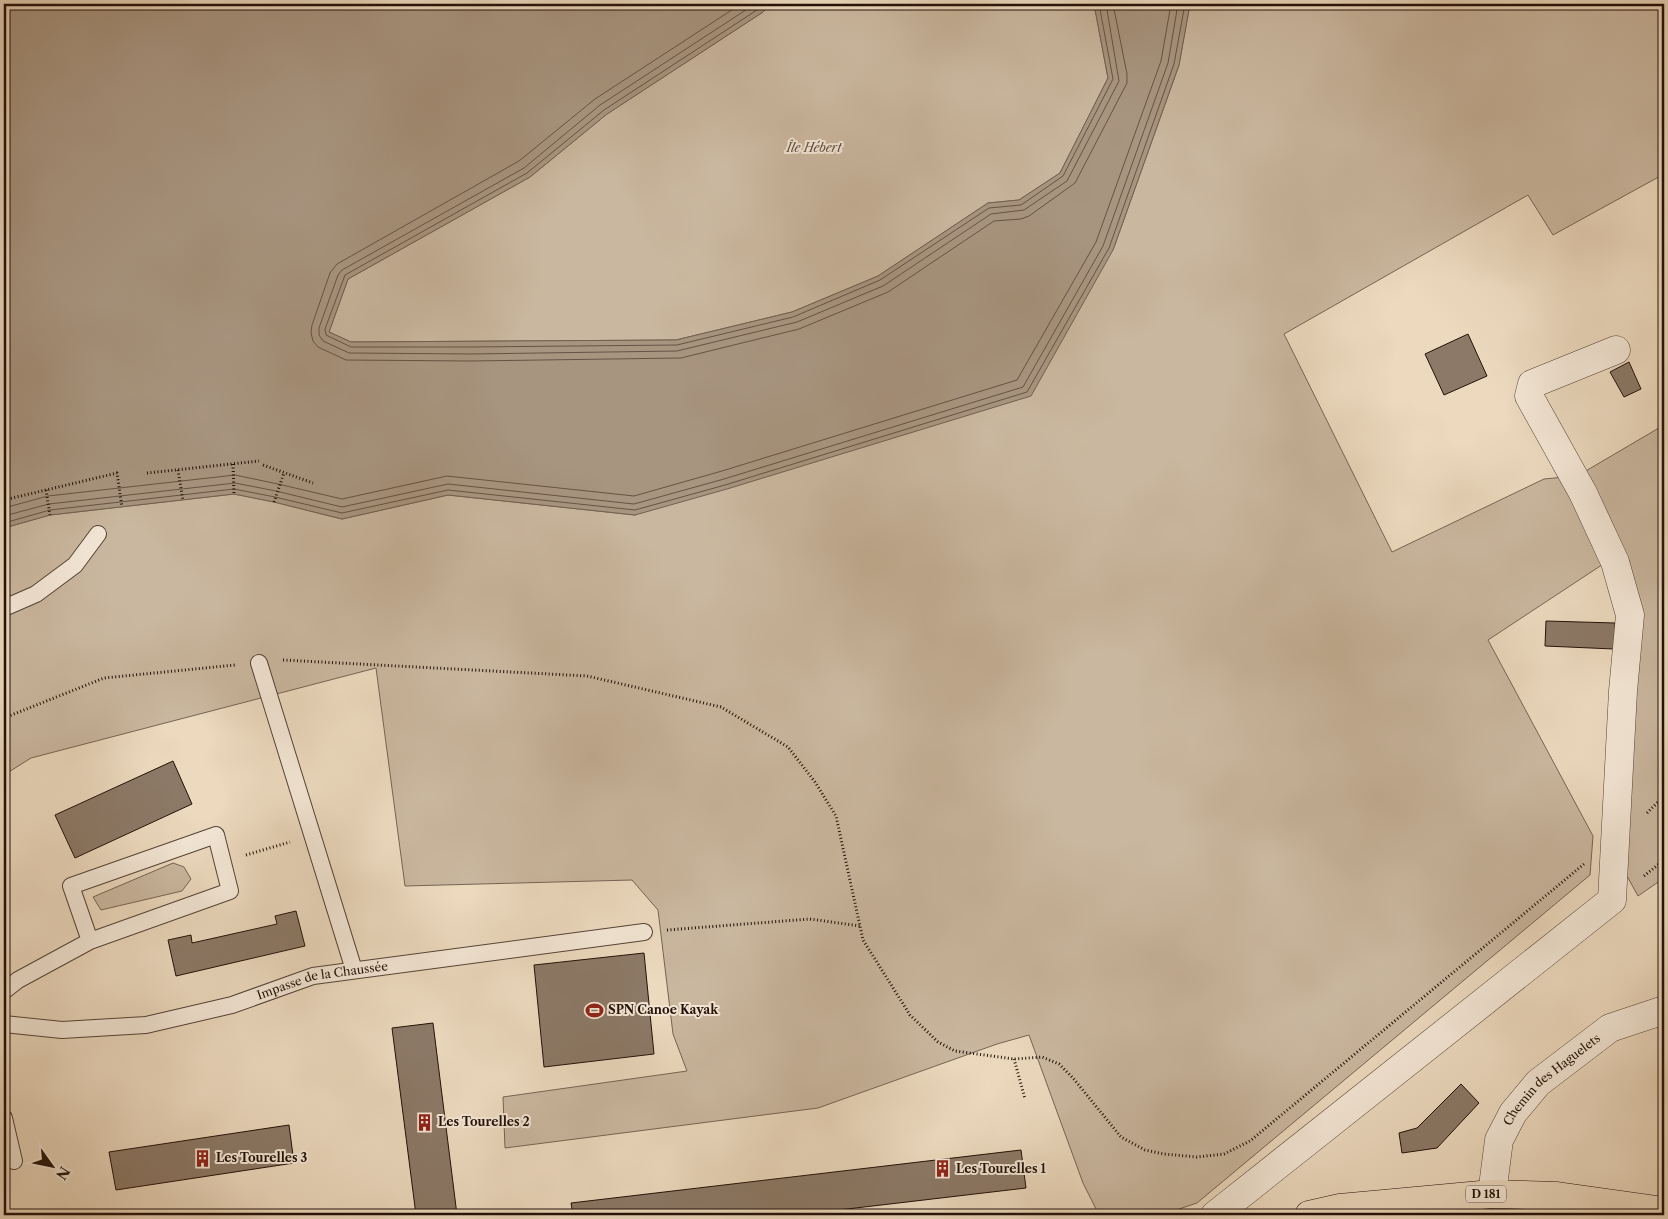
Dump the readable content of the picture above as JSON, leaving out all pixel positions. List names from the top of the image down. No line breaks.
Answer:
{"streets":{"main road":["D 181"],"street":["Chemin des Haguelets"],"lane":["Impasse de la Chaussée"]},"crossings":[["Chemin des Haguelets","D 181"]],"parks":["Île Hébert"],"places":{"sports":["SPN Canoe Kayak"],"building":["Les Tourelles 2","Les Tourelles 3","Les Tourelles 1"]},"north":"bottom right"}
